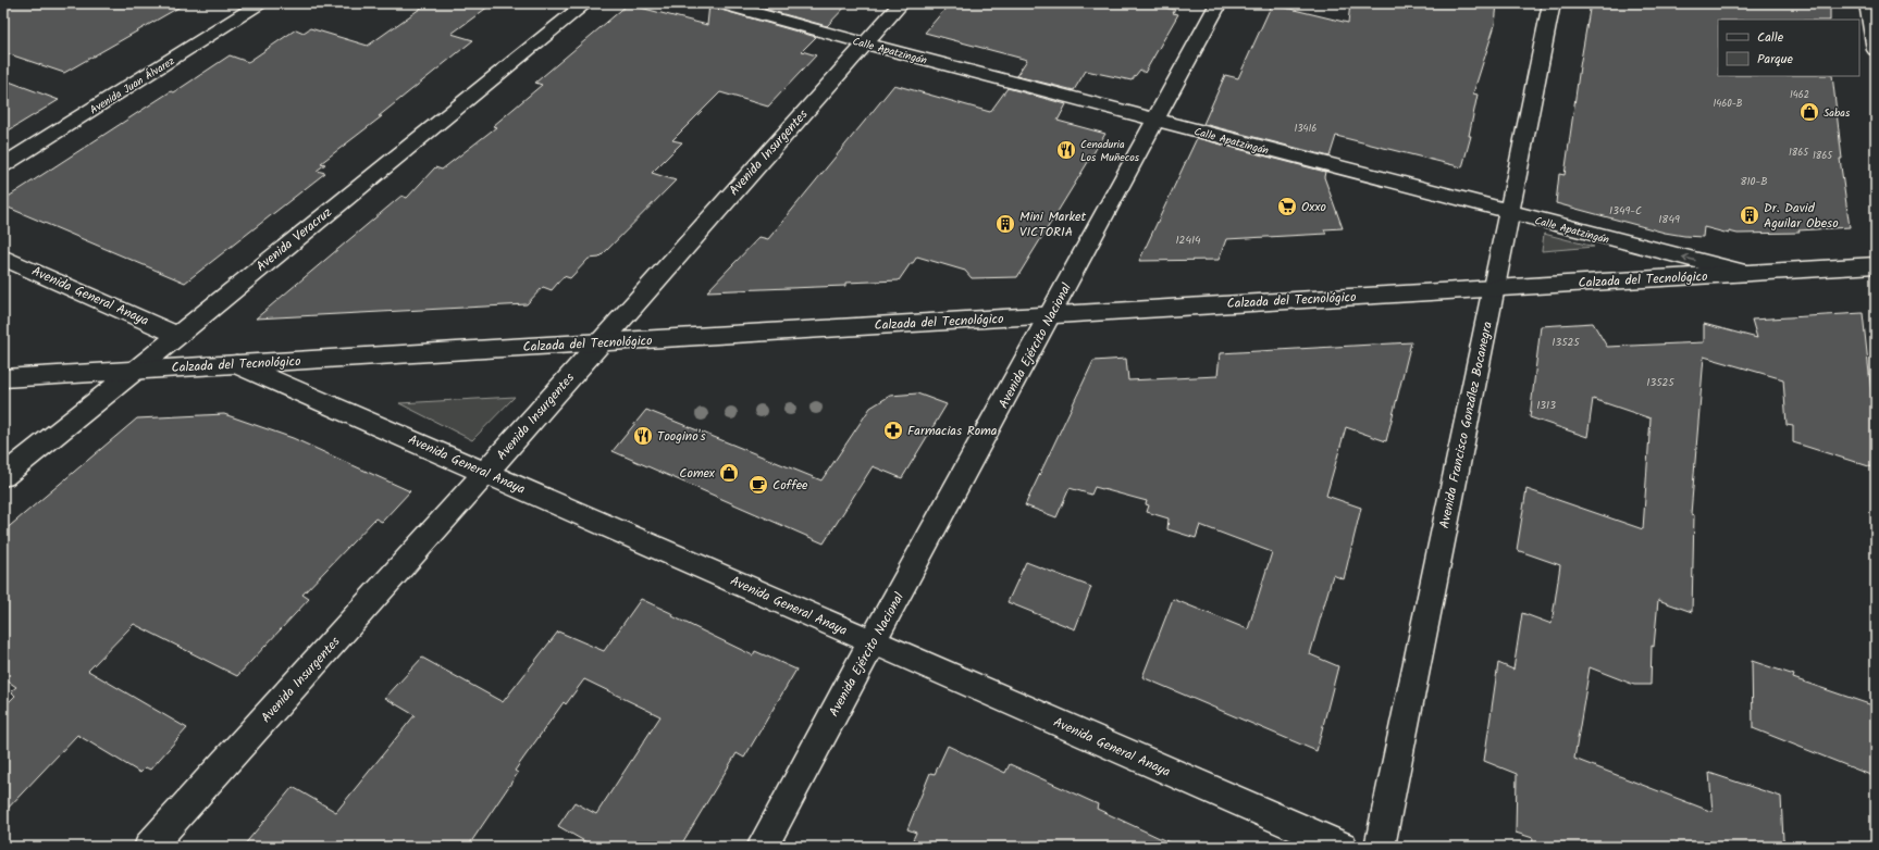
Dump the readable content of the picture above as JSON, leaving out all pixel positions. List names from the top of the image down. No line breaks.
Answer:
{"streets":{"street":["Calle Apatzingán","Avenida Juan Álvarez","Avenida Insurgentes","Avenida Veracruz","Calzada del Tecnológico","Avenida General Anaya","Avenida Ejército Nacional","Avenida Francisco González Bocanegra"]},"crossings":[["Calle Apatzingán","Avenida Insurgentes"],["Calle Apatzingán","Calzada del Tecnológico"],["Calle Apatzingán","Avenida Ejército Nacional"],["Calle Apatzingán","Avenida Francisco González Bocanegra"],["Avenida Insurgentes","Calzada del Tecnológico"],["Avenida Insurgentes","Avenida General Anaya"],["Avenida Veracruz","Calzada del Tecnológico"],["Avenida Veracruz","Avenida General Anaya"],["Calzada del Tecnológico","Avenida General Anaya"],["Calzada del Tecnológico","Avenida Ejército Nacional"],["Calzada del Tecnológico","Avenida Francisco González Bocanegra"],["Avenida General Anaya","Avenida Ejército Nacional"]],"places":{"shop":["Sabas","Comex"],"restaurant":["Cenaduria Los Muñecos","Toogino's"],"supermarket":["Oxxo"],"building":["Dr. David Aguilar Obeso","Mini Market VICTORIA"],"pharmacy":["Farmacias Roma"],"cafe":["Coffee"]},"house_numbers":["1462","1460-B","13416","1865","1865","810-B","1349-C","1849","12414","13525","13525","1313"],"legend":["Calle","Parque"]}
